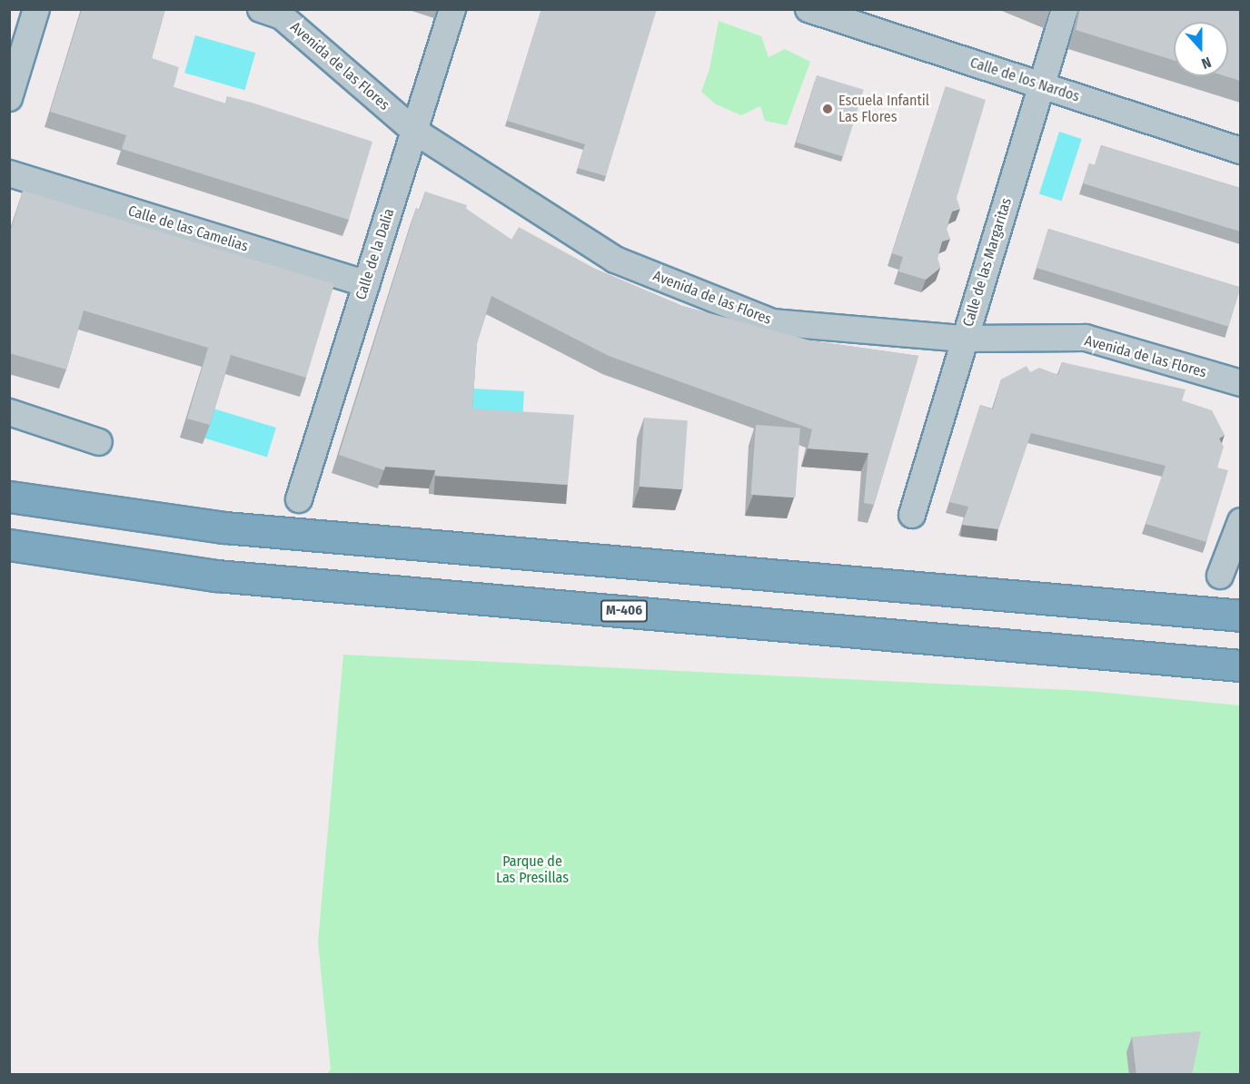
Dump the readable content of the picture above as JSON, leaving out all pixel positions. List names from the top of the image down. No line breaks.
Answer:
{"streets":{"highway":["M-406"],"street":["Avenida de las Flores","Calle de los Nardos","Calle de las Camelias","Calle de la Dalia","Calle de las Margaritas"]},"crossings":[["Avenida de las Flores","Calle de la Dalia"],["Avenida de las Flores","Calle de las Margaritas"],["Calle de los Nardos","Calle de las Margaritas"],["Calle de las Camelias","Calle de la Dalia"]],"parks":["Parque de Las Presillas"],"places":["Escuela Infantil Las Flores"],"north":"bottom"}
